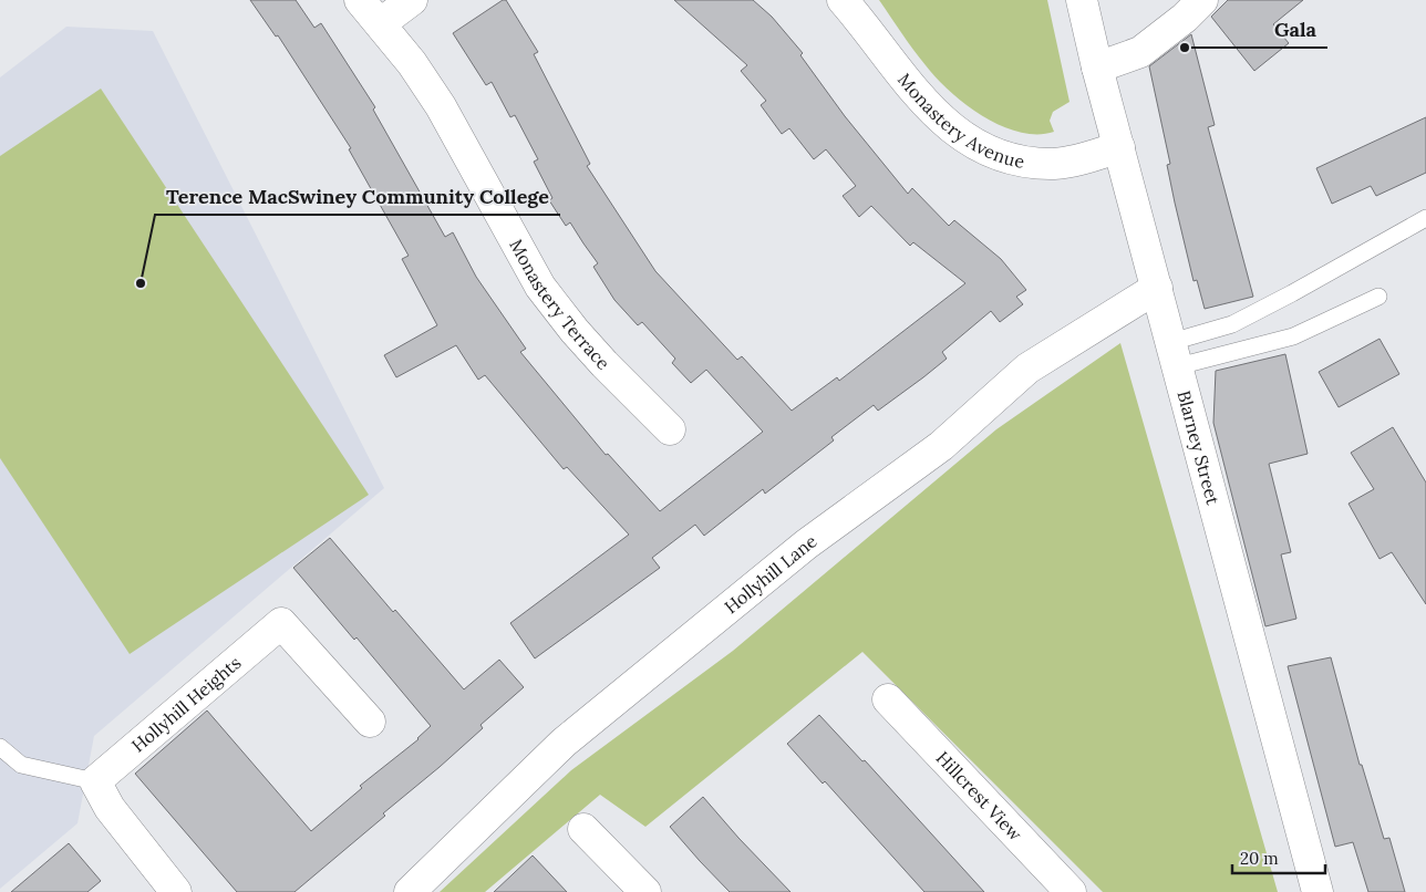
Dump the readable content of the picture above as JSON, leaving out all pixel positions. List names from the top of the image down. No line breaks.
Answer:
{"streets":{"street":["Monastery Avenue","Monastery Terrace","Blarney Street","Hollyhill Lane","Hollyhill Heights","Hillcrest View"]},"crossings":[["Monastery Avenue","Blarney Street"],["Blarney Street","Hollyhill Lane"]],"places":["Gala","Terence MacSwiney Community College"],"scale_bar":"20 m"}
